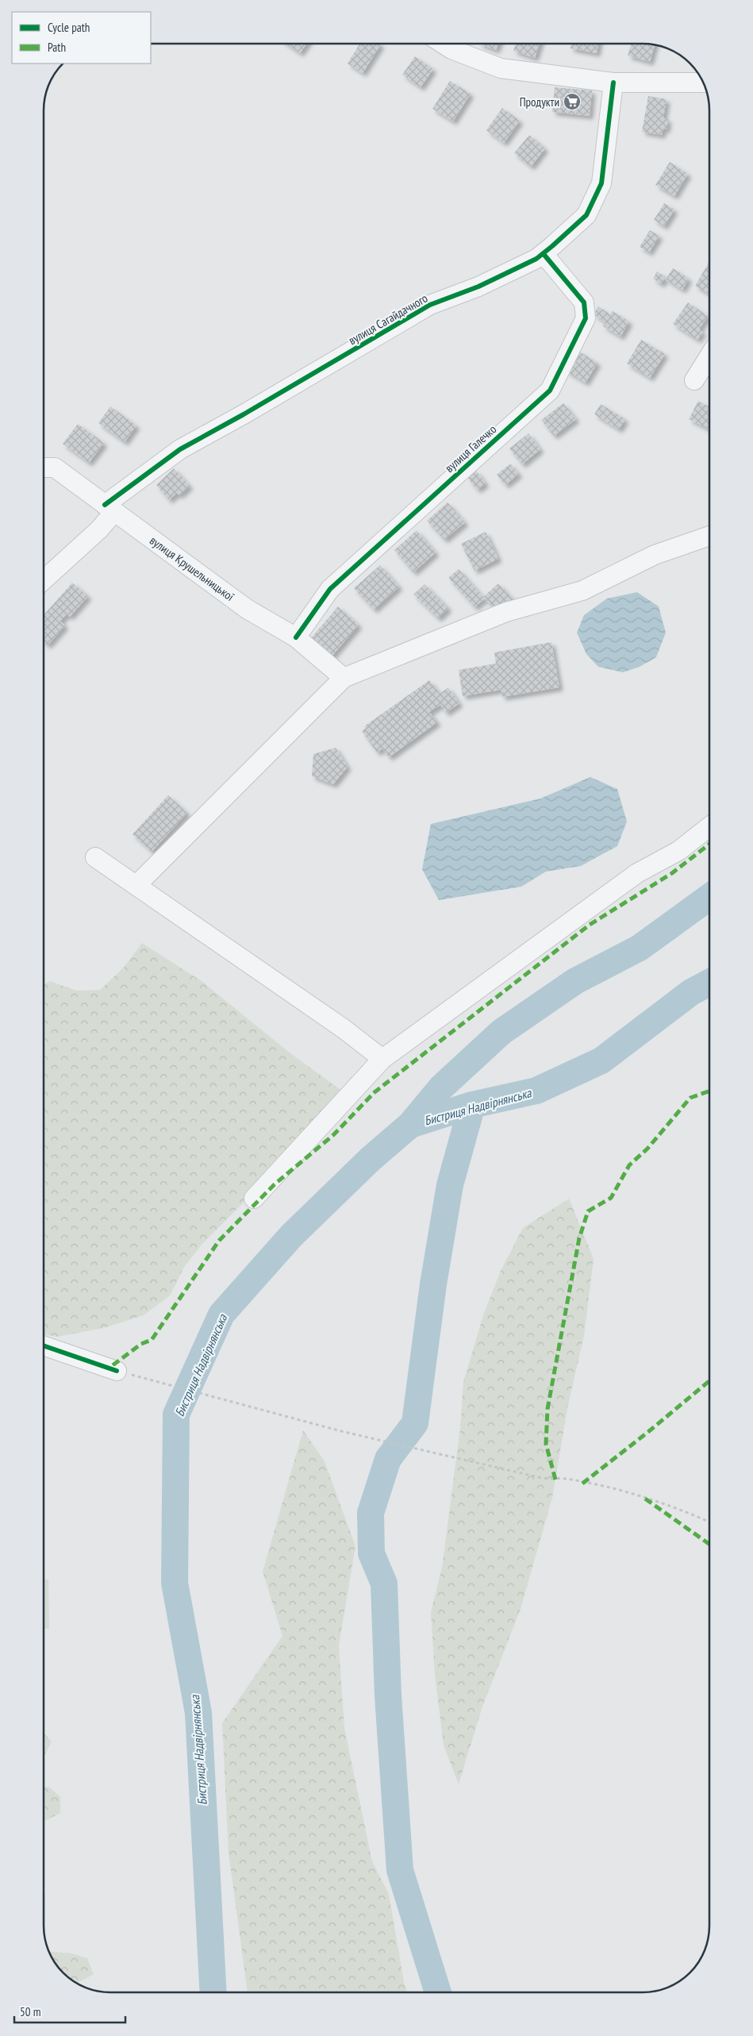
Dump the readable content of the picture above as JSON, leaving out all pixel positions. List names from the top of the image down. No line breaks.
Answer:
{"streets":{"street":["вулиця Сагайдачного","вулиця Галечко","вулиця Крушельницької"]},"crossings":[["вулиця Сагайдачного","вулиця Галечко"],["вулиця Сагайдачного","вулиця Крушельницької"],["вулиця Галечко","вулиця Крушельницької"]],"water":["Бистриця Надвірнянська"],"places":{"supermarket":["Продукти"]},"legend":["Cycle path","Path"],"scale_bar":"50 m"}
